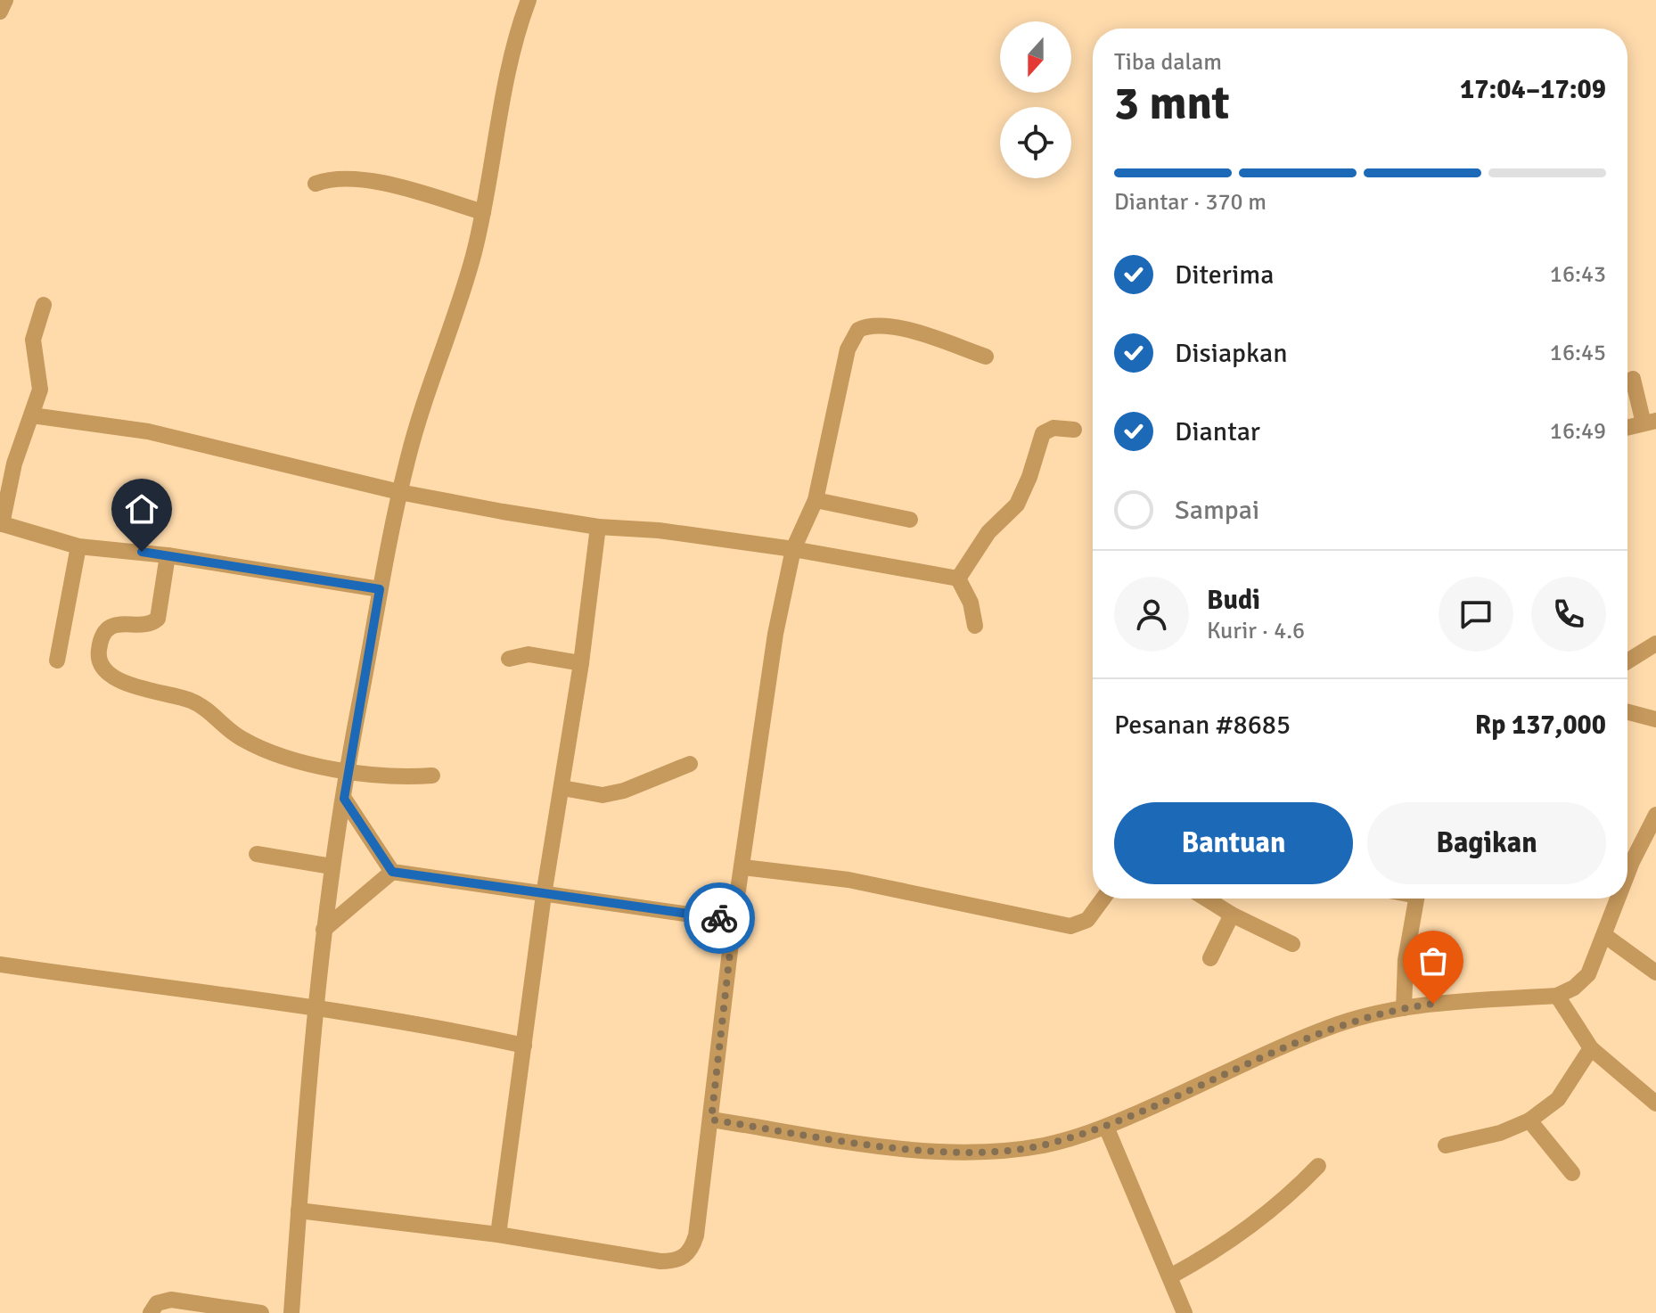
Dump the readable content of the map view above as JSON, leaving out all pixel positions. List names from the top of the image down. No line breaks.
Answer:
{"north":"bottom","page":{"heading":["3 mnt","Tiba dalam","17:04–17:09"],"panel":["Budi","Kurir · 4.6","Pesanan #8685","Rp 137,000"],"bar":"Diantar · 370 m","list":[["Diterima","16:43"],["Disiapkan","16:45"],["Diantar","16:49"],"Sampai"],"buttons":["Bantuan","Bagikan"]}}
